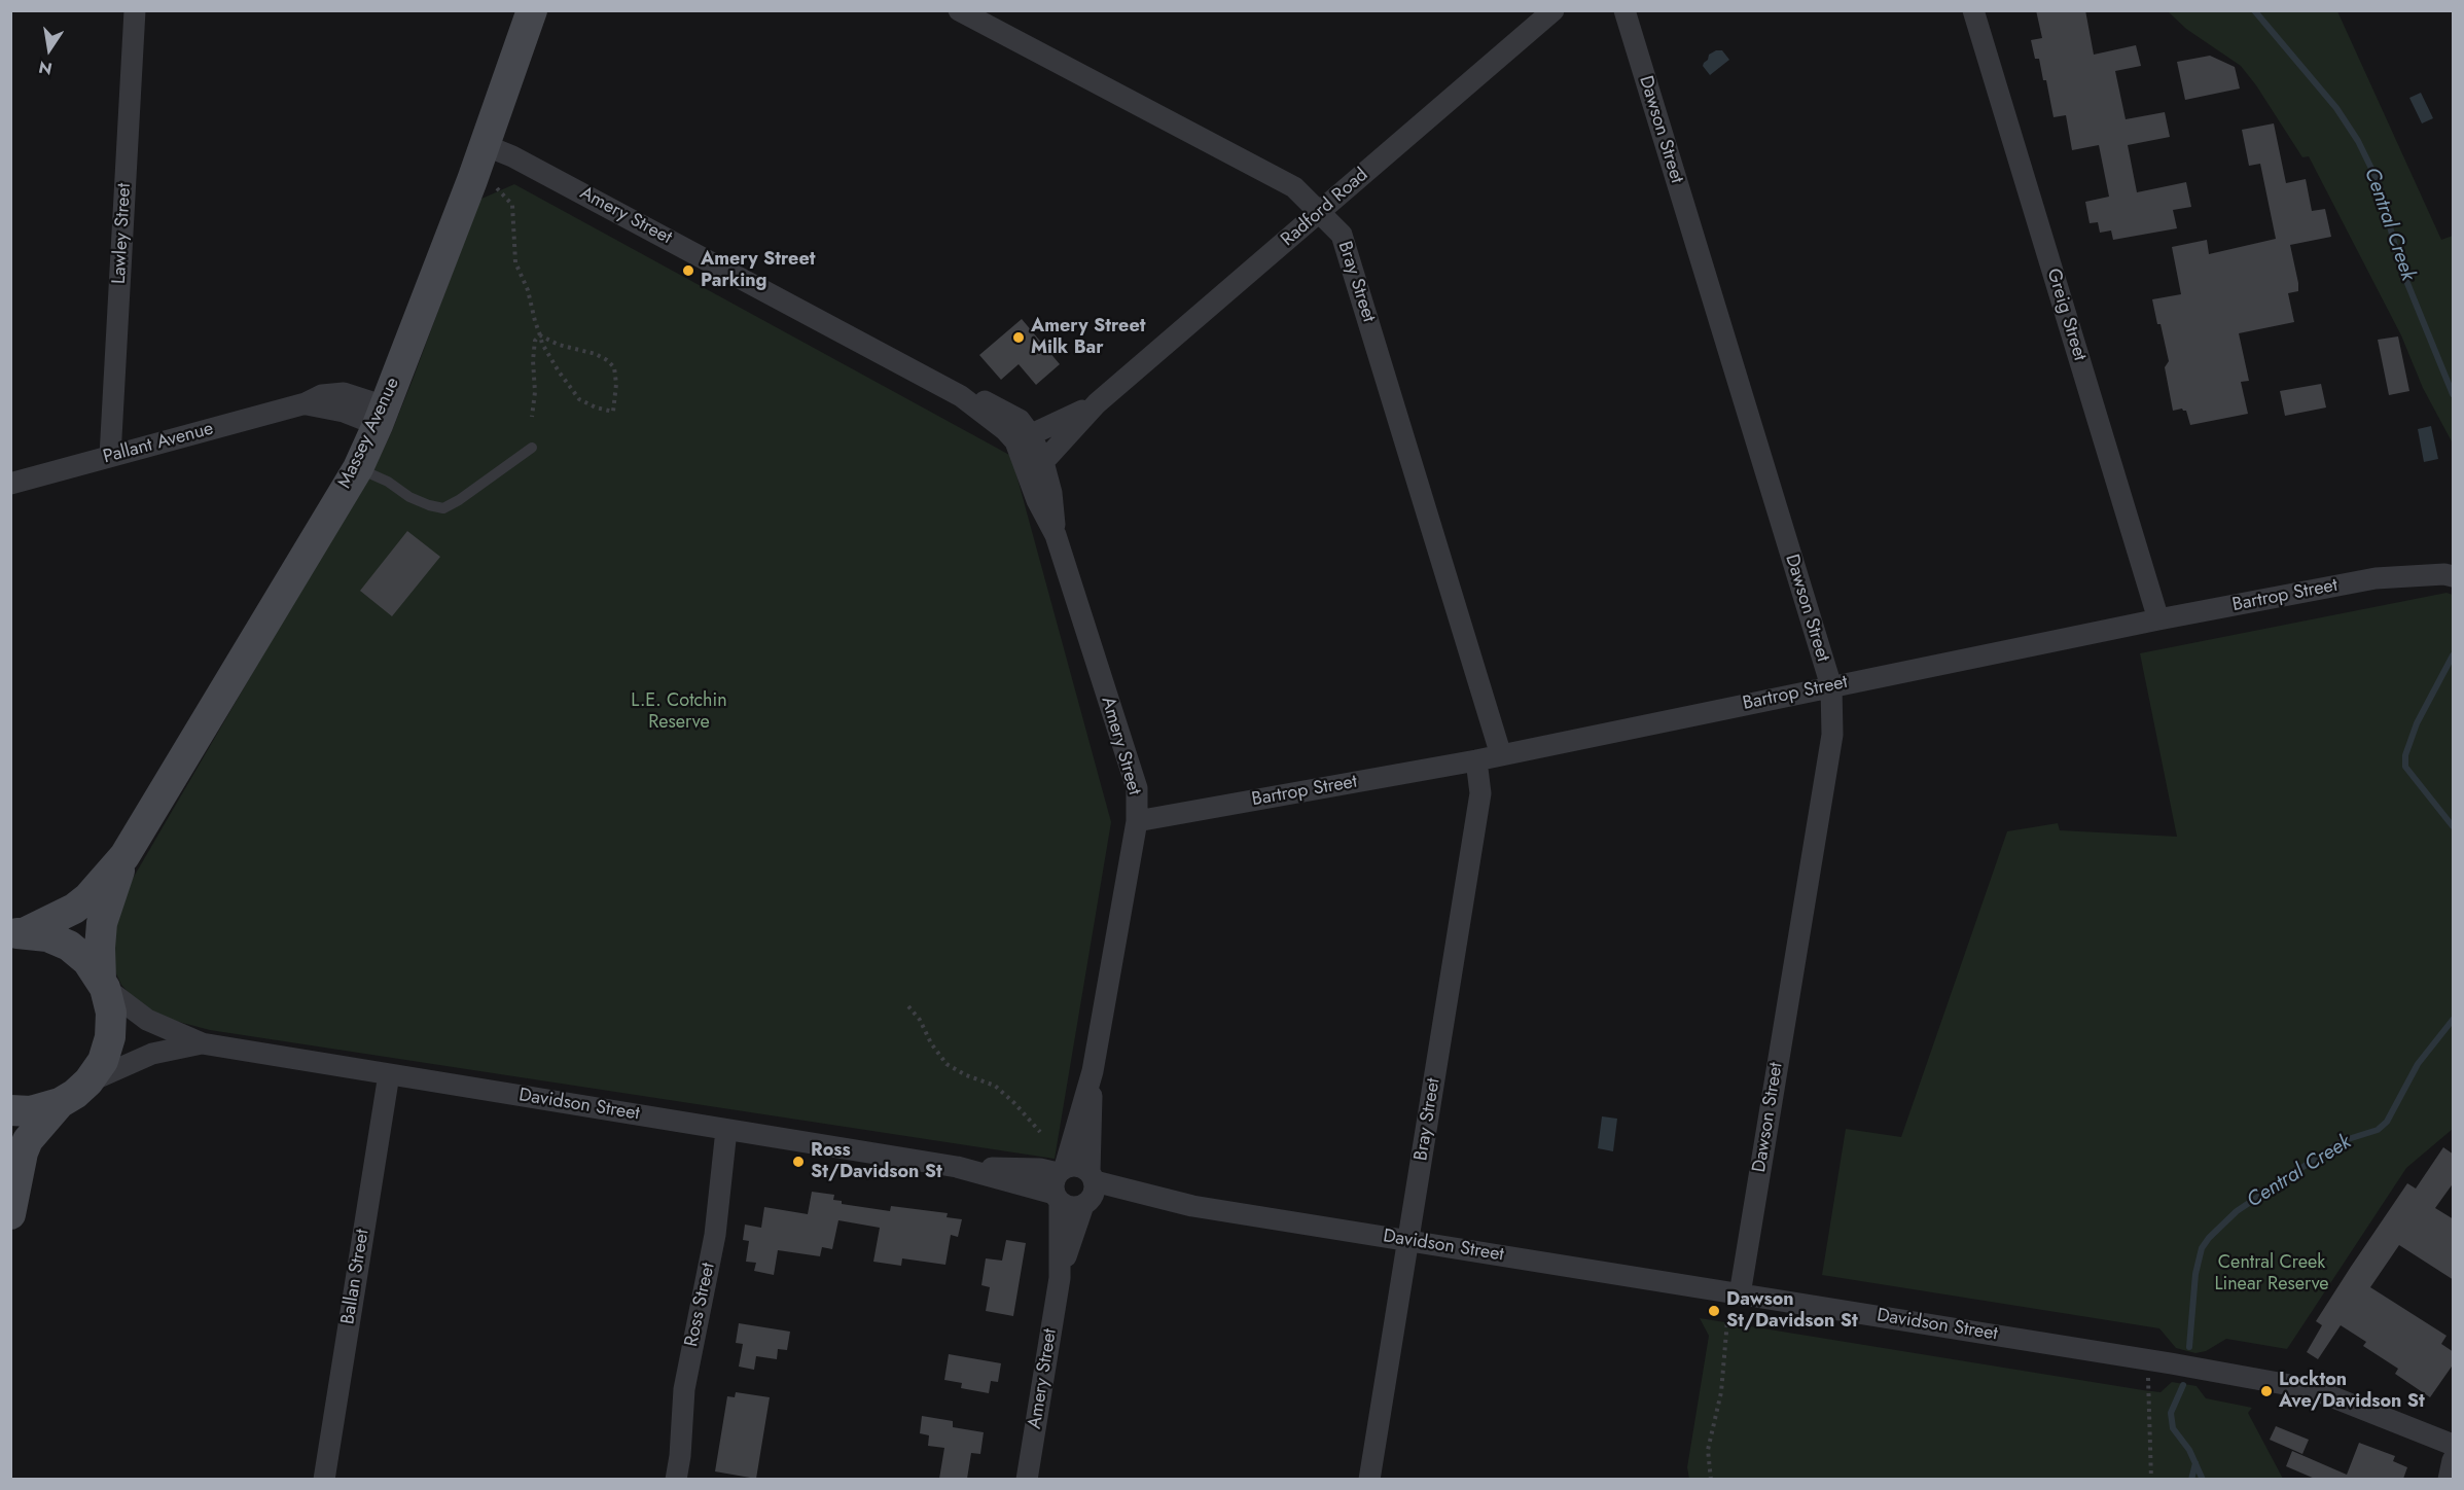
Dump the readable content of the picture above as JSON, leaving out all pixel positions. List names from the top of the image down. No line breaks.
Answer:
{"streets":{"street":["Dawson Street","Radford Road","Amery Street","Lawley Street","Bray Street","Greig Street","Massey Avenue","Pallant Avenue","Bartrop Street","Davidson Street","Ballan Street","Ross Street"]},"crossings":[["Dawson Street","Bartrop Street"],["Dawson Street","Davidson Street"],["Radford Road","Amery Street"],["Radford Road","Bray Street"],["Amery Street","Massey Avenue"],["Amery Street","Bartrop Street"],["Amery Street","Davidson Street"],["Lawley Street","Pallant Avenue"],["Bray Street","Bartrop Street"],["Bray Street","Davidson Street"],["Greig Street","Bartrop Street"],["Massey Avenue","Pallant Avenue"],["Massey Avenue","Davidson Street"],["Davidson Street","Ballan Street"],["Davidson Street","Ross Street"]],"water":["Central Creek"],"parks":["L.E. Cotchin Reserve","Central Creek Linear Reserve"],"places":["Amery Street Parking","Amery Street Milk Bar","Ross St/Davidson St","Dawson St/Davidson St","Lockton Ave/Davidson St"],"north":"bottom"}
